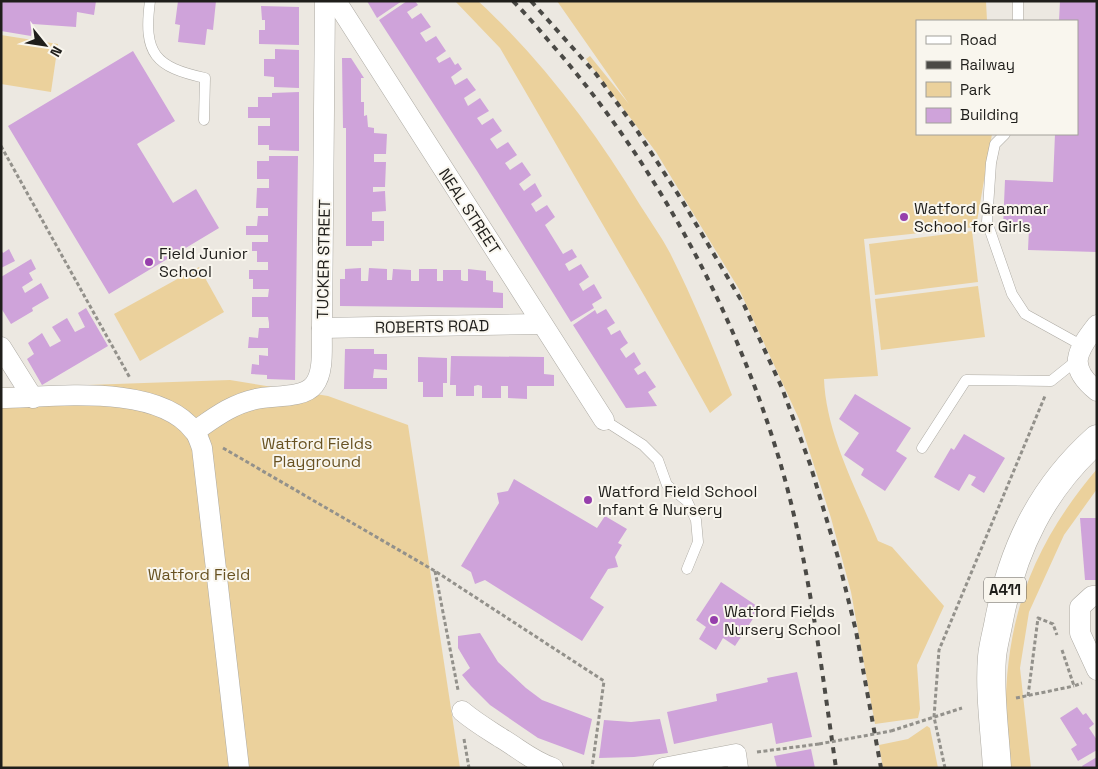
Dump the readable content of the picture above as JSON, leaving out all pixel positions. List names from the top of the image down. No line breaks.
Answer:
{"streets":{"main road":["A411"],"street":["NEAL STREET","TUCKER STREET","ROBERTS ROAD"]},"crossings":[["NEAL STREET","ROBERTS ROAD"],["TUCKER STREET","ROBERTS ROAD"]],"parks":["Watford Fields Playground","Watford Field"],"places":["Watford Grammar School for Girls","Field Junior School","Watford Field School Infant & Nursery","Watford Fields Nursery School"],"legend":["Road","Railway","Park","Building"],"north":"bottom right"}
